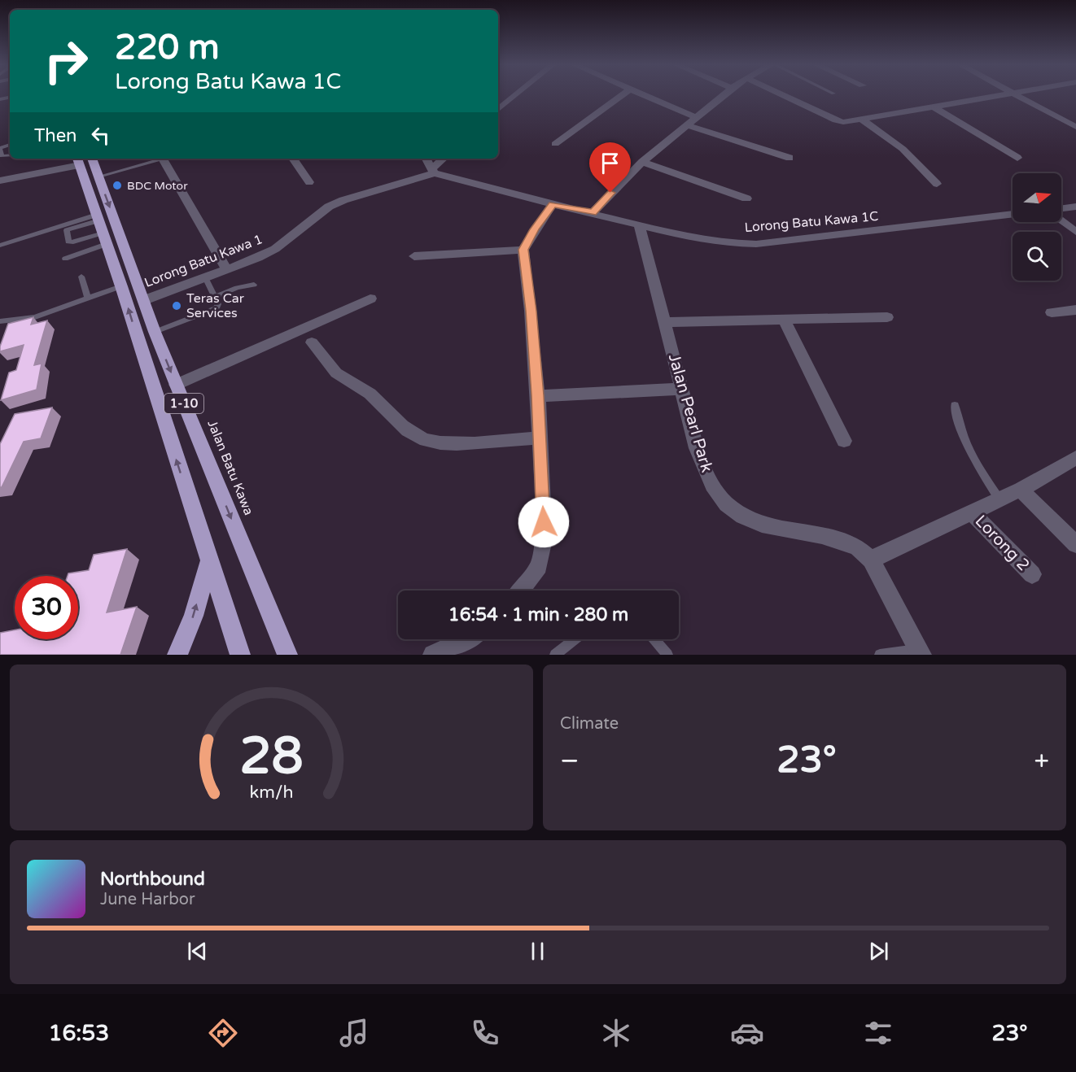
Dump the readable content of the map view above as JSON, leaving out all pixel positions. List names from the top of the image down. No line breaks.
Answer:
{"streets":{"highway":["1-10","Jalan Batu Kawa"],"street":["Lorong Batu Kawa 1C","Lorong Batu Kawa 1","Jalan Pearl Park","Lorong 2"]},"crossings":[["Lorong Batu Kawa 1C","Lorong Batu Kawa 1"],["Lorong Batu Kawa 1C","Jalan Pearl Park"],["Lorong Batu Kawa 1","Jalan Batu Kawa"],["1-10","Jalan Batu Kawa"]],"places":["BDC Motor","Teras Car Services"],"north":"right","page":{"turn":["220 m","Lorong Batu Kawa 1C"],"then":"Then","limit":"30","trip":"16:54 · 1 min · 280 m","tile":"Climate","heat":["−","23°","+"],"song":["Northbound","June Harbor"],"tabs":["16:53","23°"],"gauge":["28","km/h"]}}
